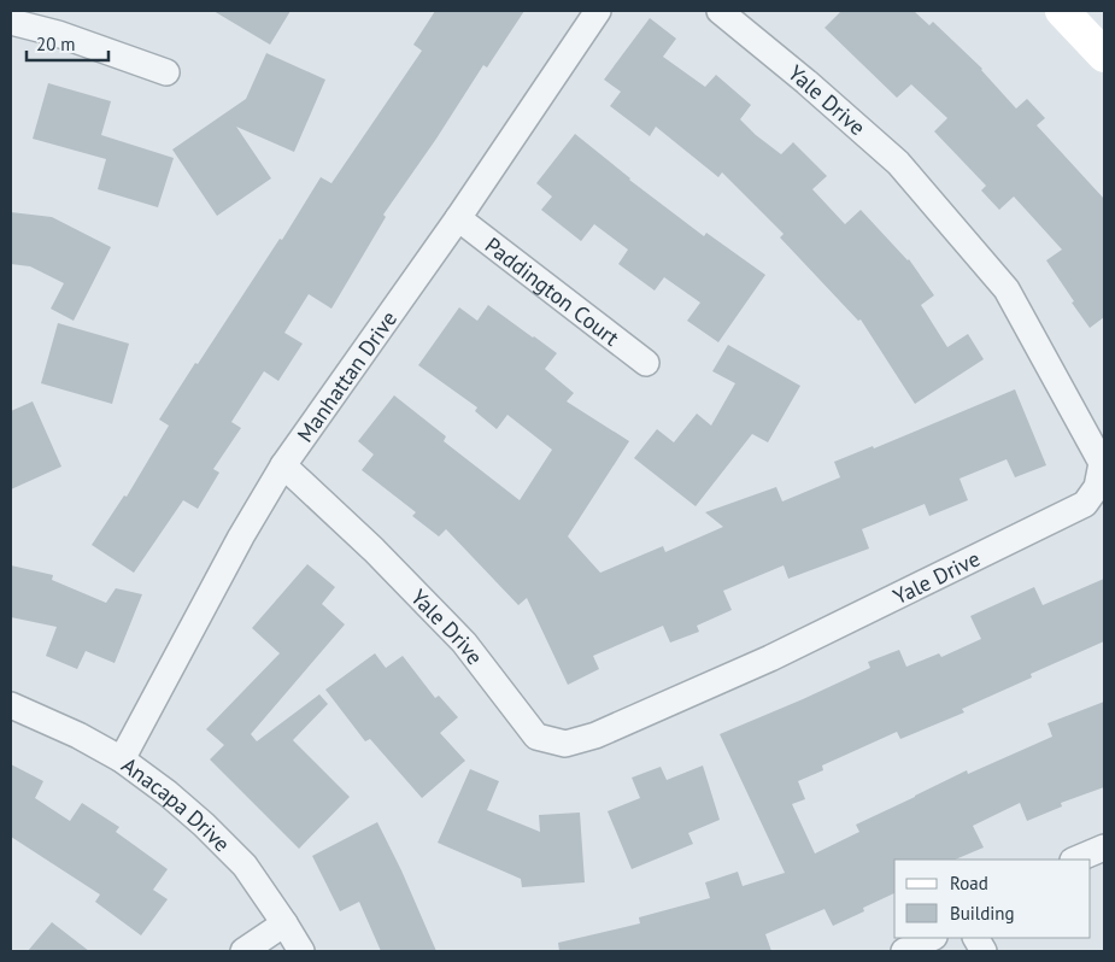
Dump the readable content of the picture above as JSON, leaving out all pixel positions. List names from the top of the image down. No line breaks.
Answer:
{"streets":{"street":["Yale Drive","Paddington Court","Manhattan Drive","Anacapa Drive"]},"crossings":[["Yale Drive","Manhattan Drive"],["Paddington Court","Manhattan Drive"],["Manhattan Drive","Anacapa Drive"]],"legend":["Road","Building"],"scale_bar":"20 m"}
